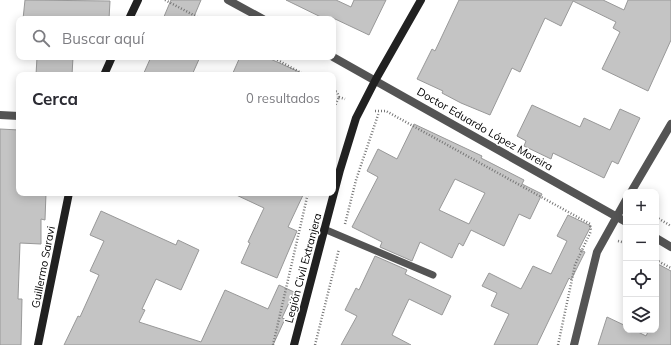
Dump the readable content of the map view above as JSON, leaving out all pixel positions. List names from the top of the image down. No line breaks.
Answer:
{"streets":{"street":["Doctor Eduardo López Moreira","Guillermo Saravi","Legión Civil Extranjera"]},"crossings":[["Doctor Eduardo López Moreira","Legión Civil Extranjera"]],"page":{"search":"Buscar aquí","heading":["Cerca","0 resultados"],"map_buttons":["+","−"]}}
